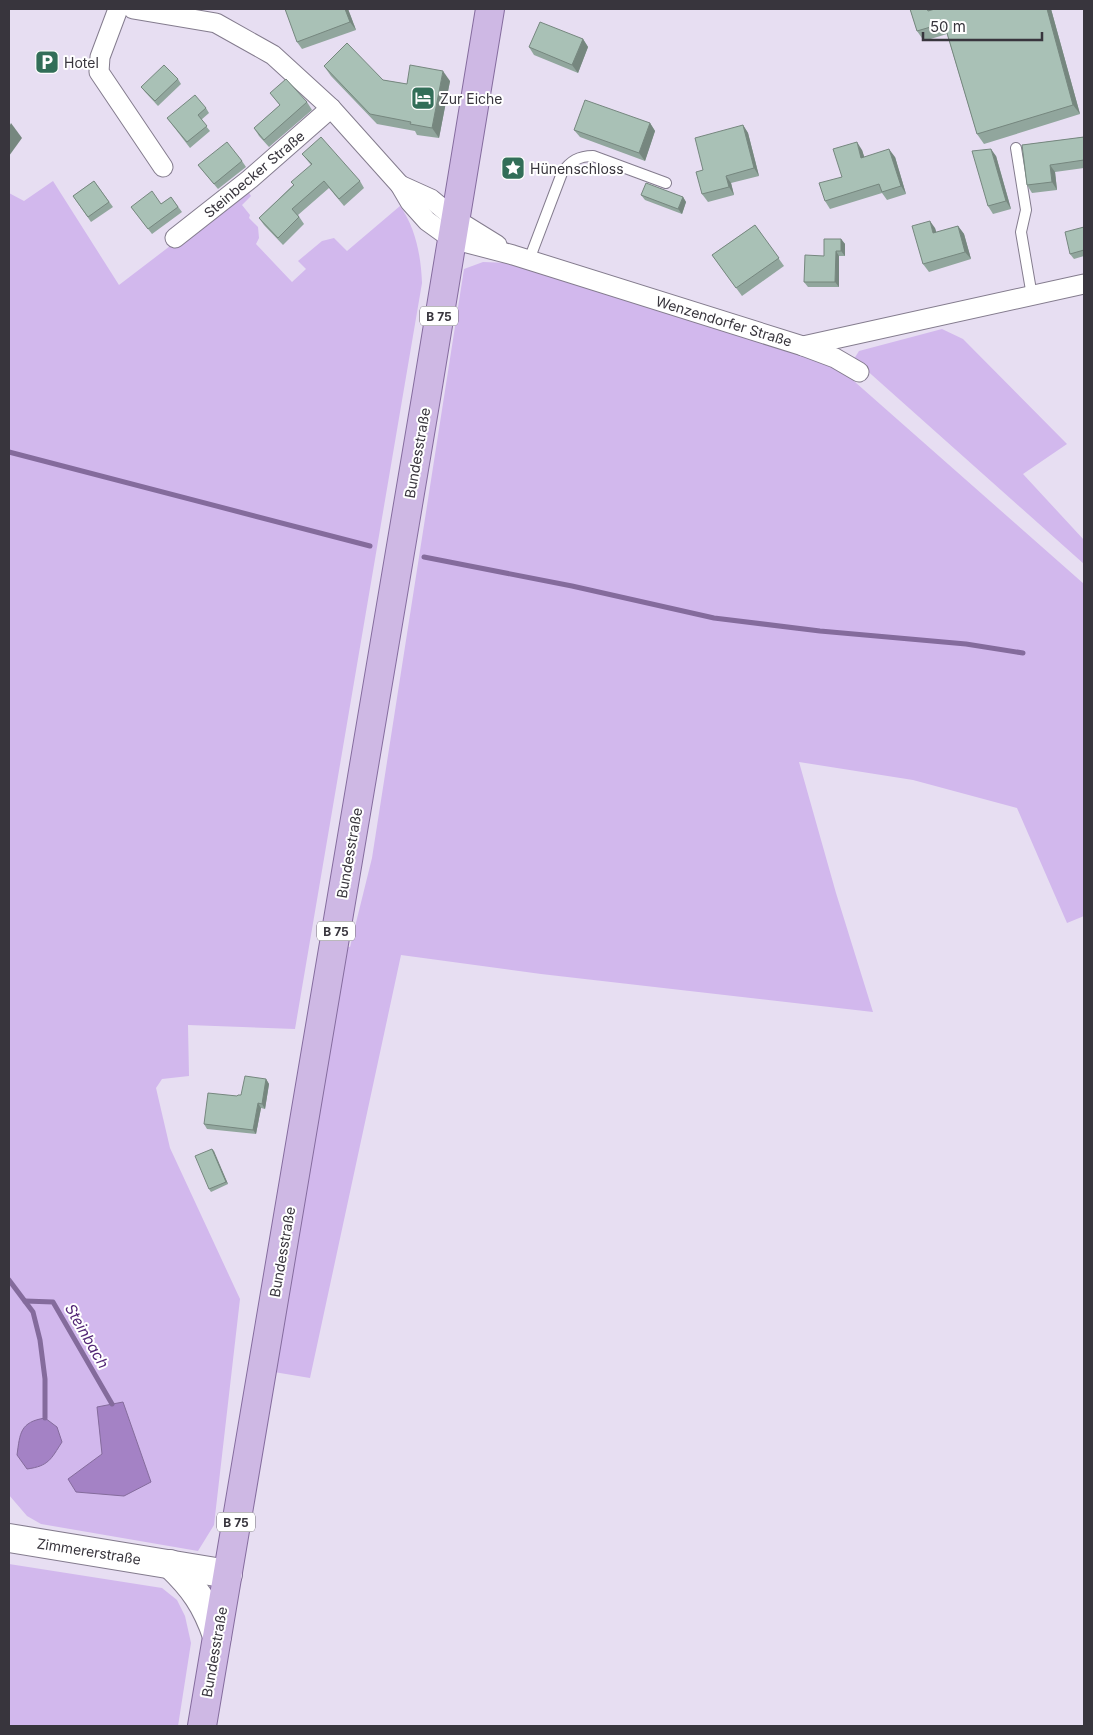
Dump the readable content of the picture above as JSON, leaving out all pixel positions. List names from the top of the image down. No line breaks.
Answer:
{"streets":{"main road":["B 75","Bundesstraße"],"street":["Steinbecker Straße","Wenzendorfer Straße","Zimmererstraße"]},"crossings":[["Wenzendorfer Straße","Bundesstraße"],["Bundesstraße","Zimmererstraße"]],"water":["Steinbach"],"places":{"parking":["Hotel"],"hotel":["Zur Eiche"],"place":["Hünenschloss"]},"scale_bar":"50 m"}
